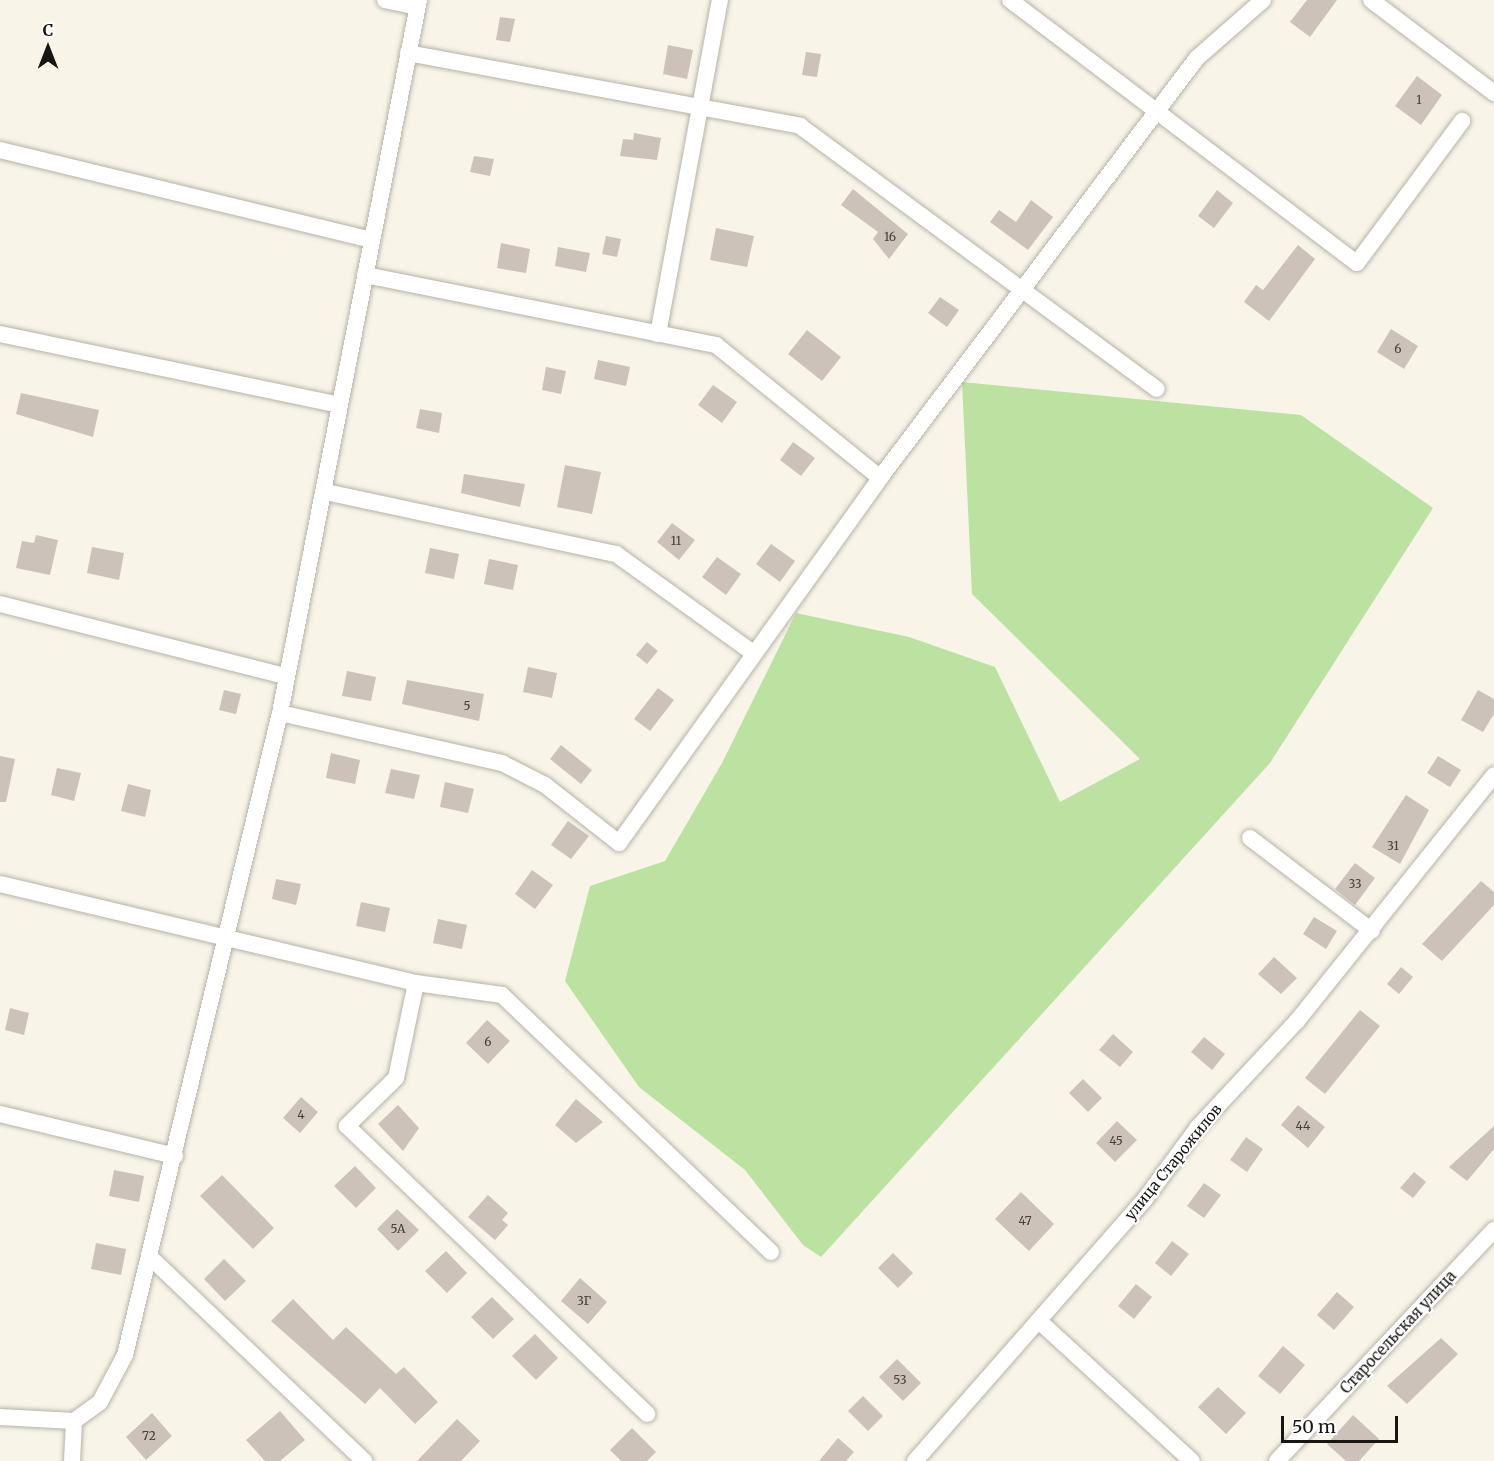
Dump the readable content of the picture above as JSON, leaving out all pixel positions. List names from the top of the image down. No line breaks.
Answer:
{"streets":{"street":["улица Старожилов","Старосельская улица"]},"house_numbers":["1","16","6","11","5","31","33","6","4","44","45","47","5А","3Г","53","72"],"scale_bar":"50 m","north":"top"}
